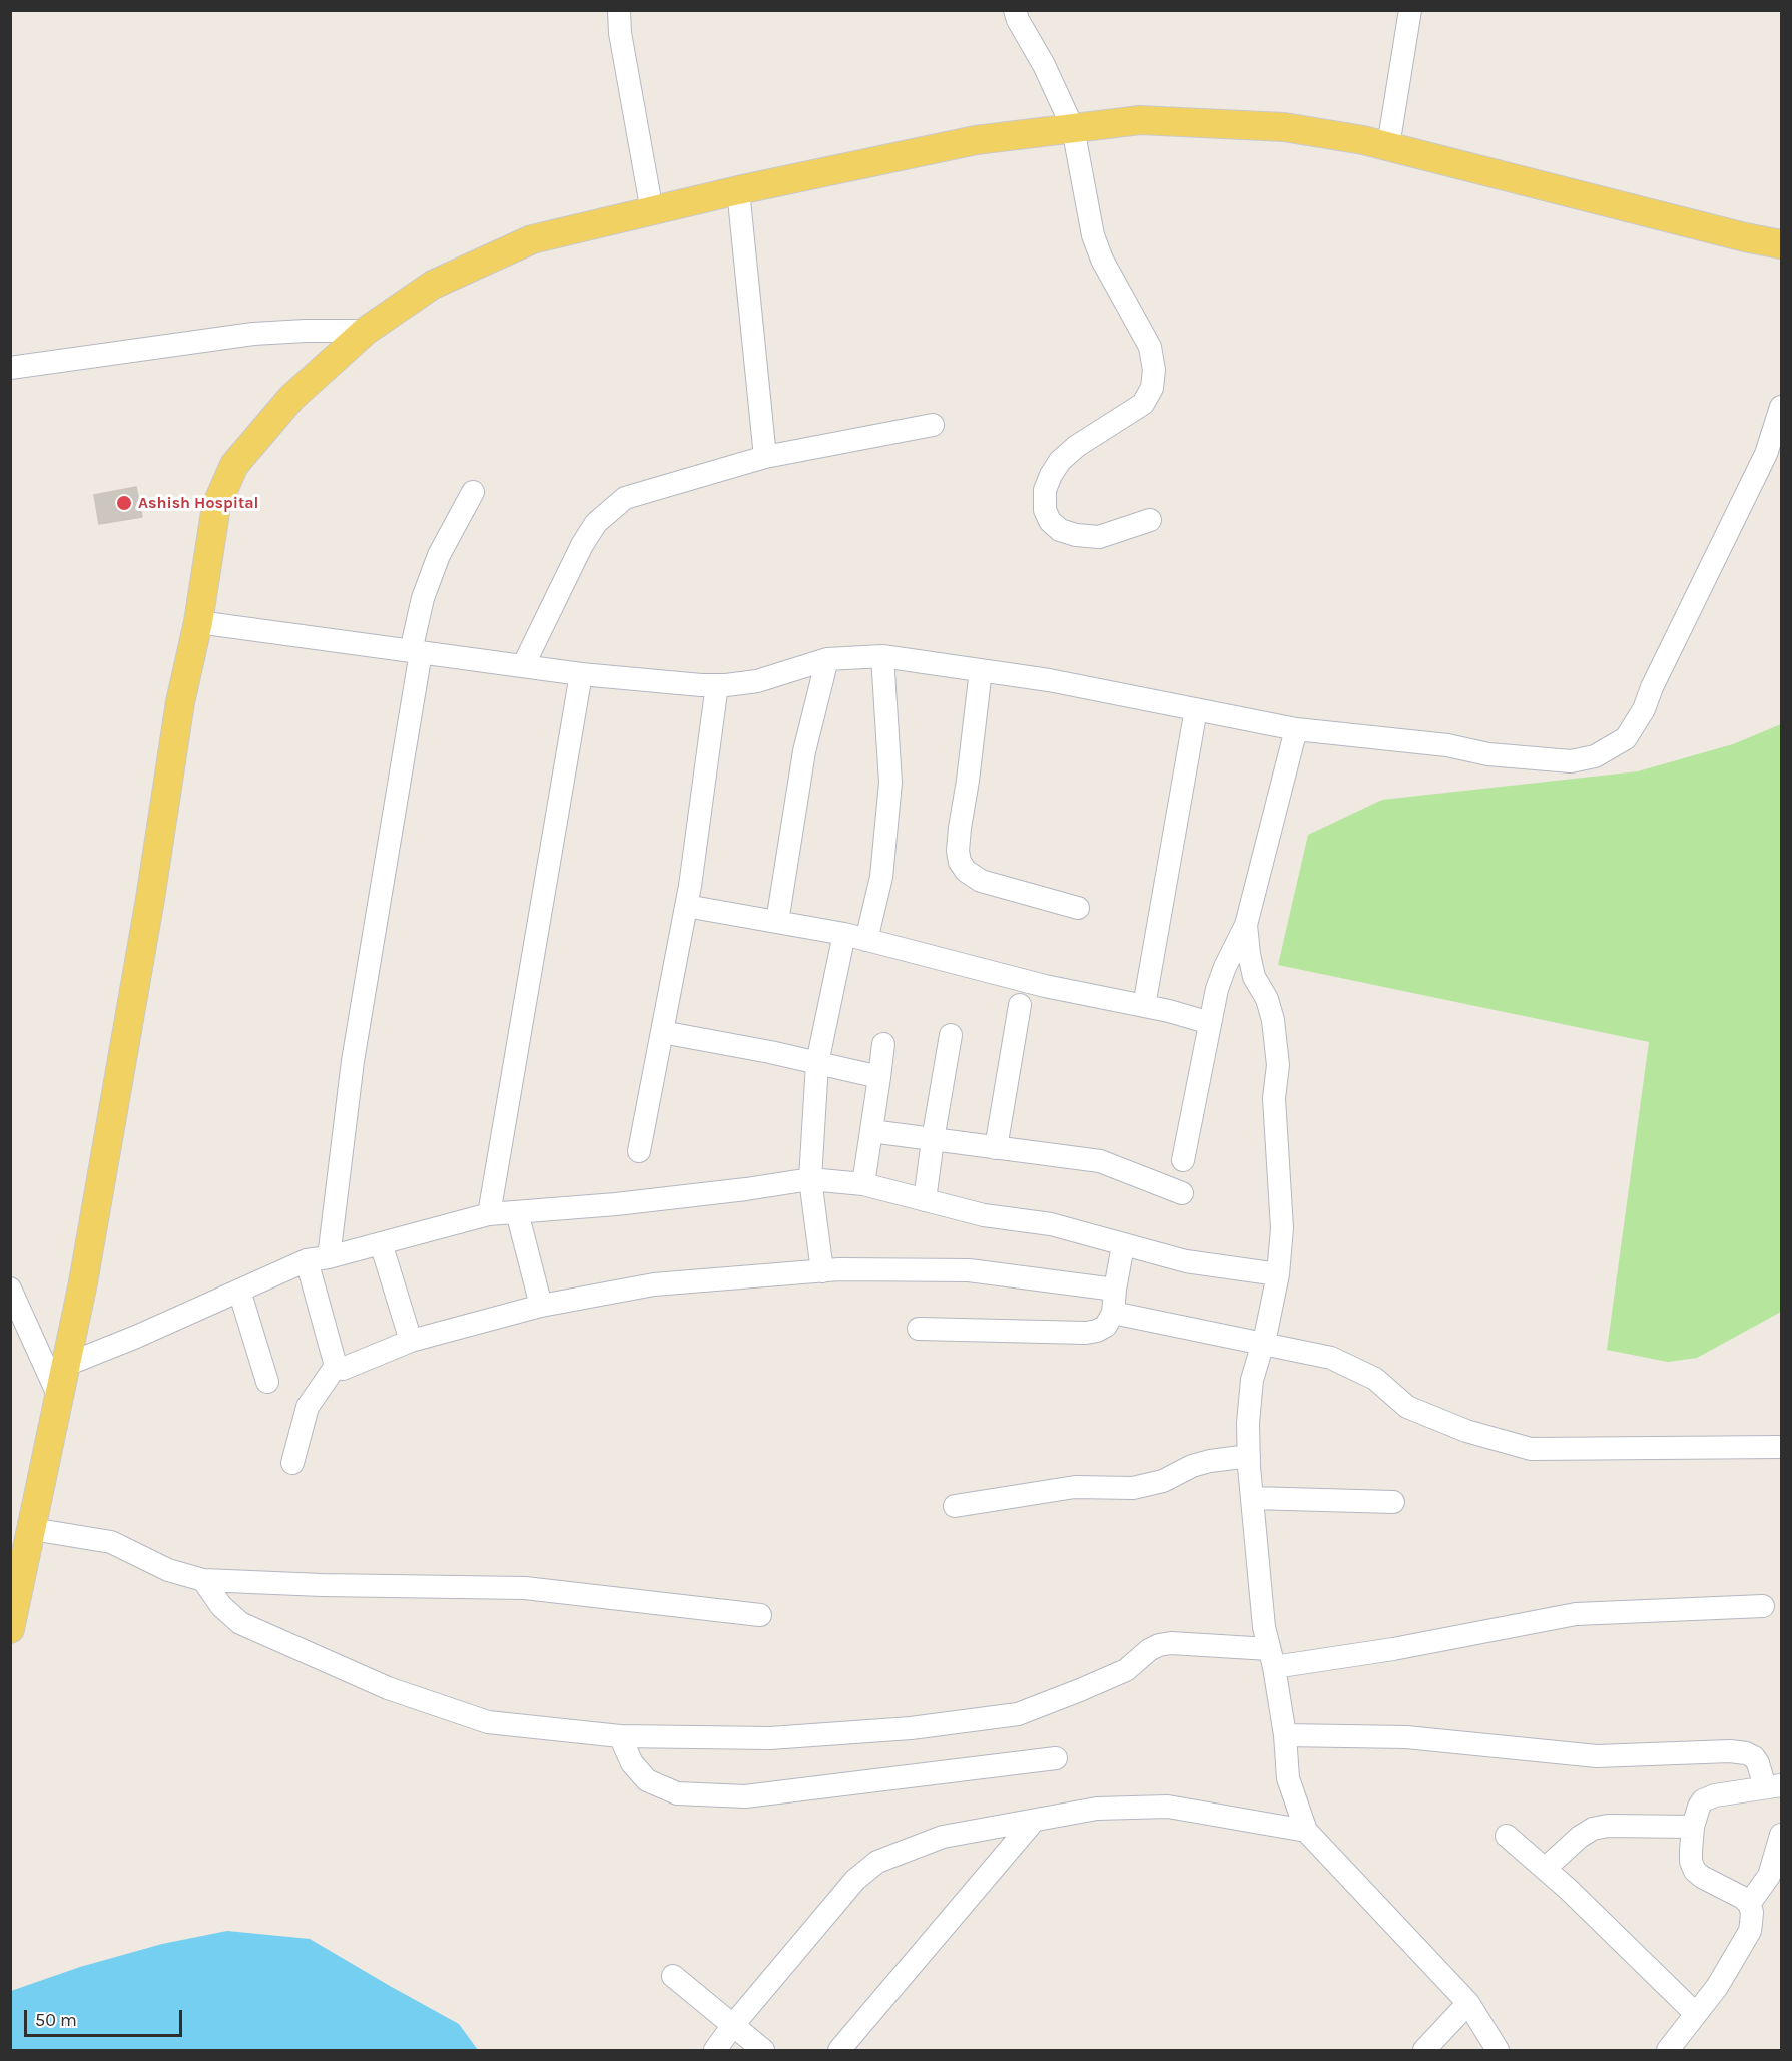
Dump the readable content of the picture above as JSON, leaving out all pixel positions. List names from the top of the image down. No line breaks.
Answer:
{"places":["Ashish Hospital"],"scale_bar":"50 m"}
